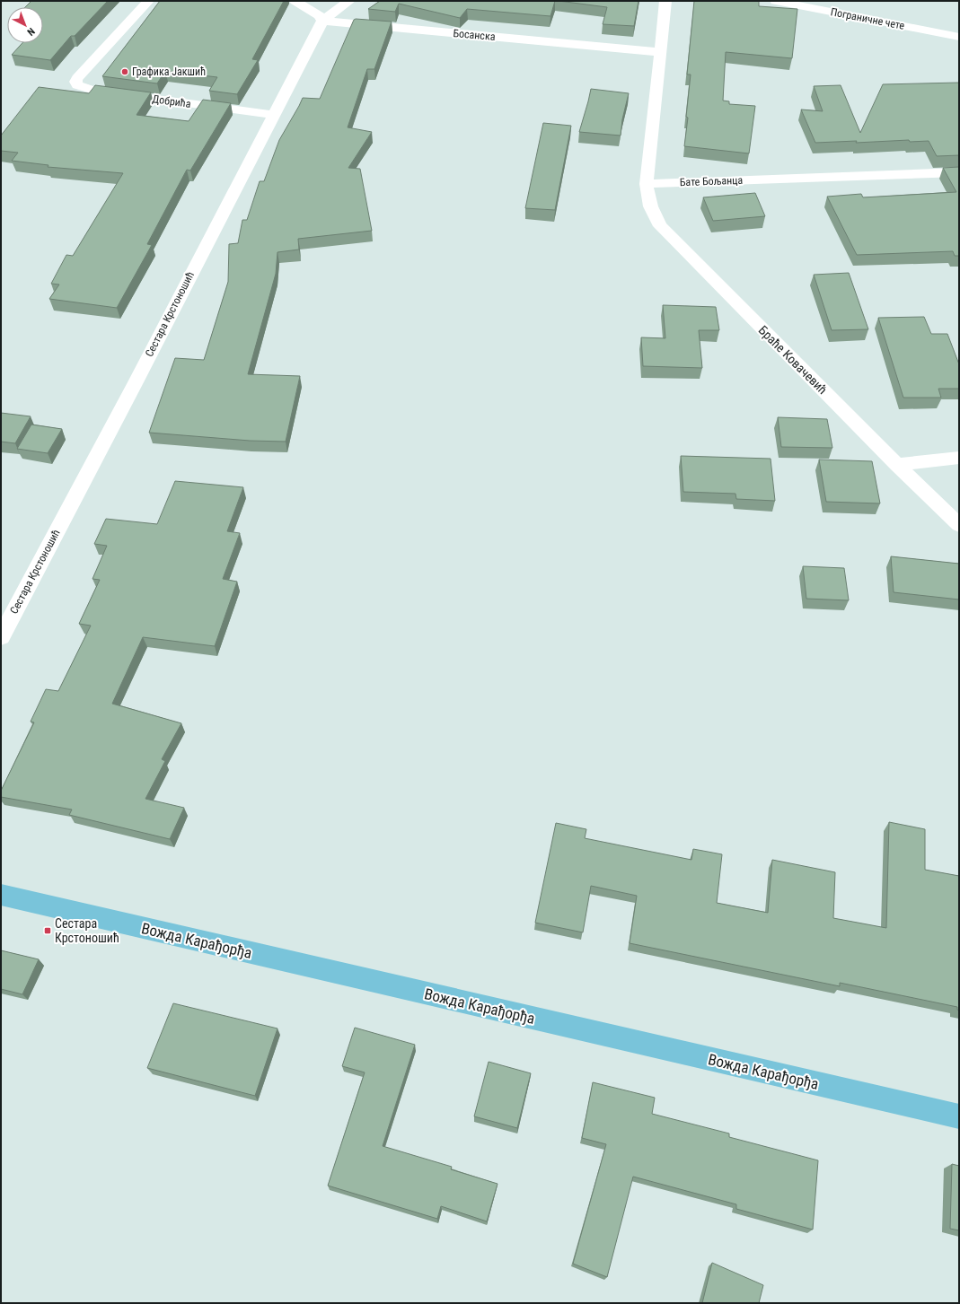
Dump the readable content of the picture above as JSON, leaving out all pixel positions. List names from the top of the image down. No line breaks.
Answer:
{"streets":{"main road":["Вожда Карађорђа"],"street":["Пограничне чете","Босанска","Добрића","Бате Бољанца","Сестара Крстоношић","Браће Ковачевић"]},"crossings":[["Босанска","Сестара Крстоношић"],["Добрића","Сестара Крстоношић"],["Бате Бољанца","Браће Ковачевић"]],"places":{"other":["Графика Јакшић"],"transit":["Сестара Крстоношић"]},"north":"bottom right"}
